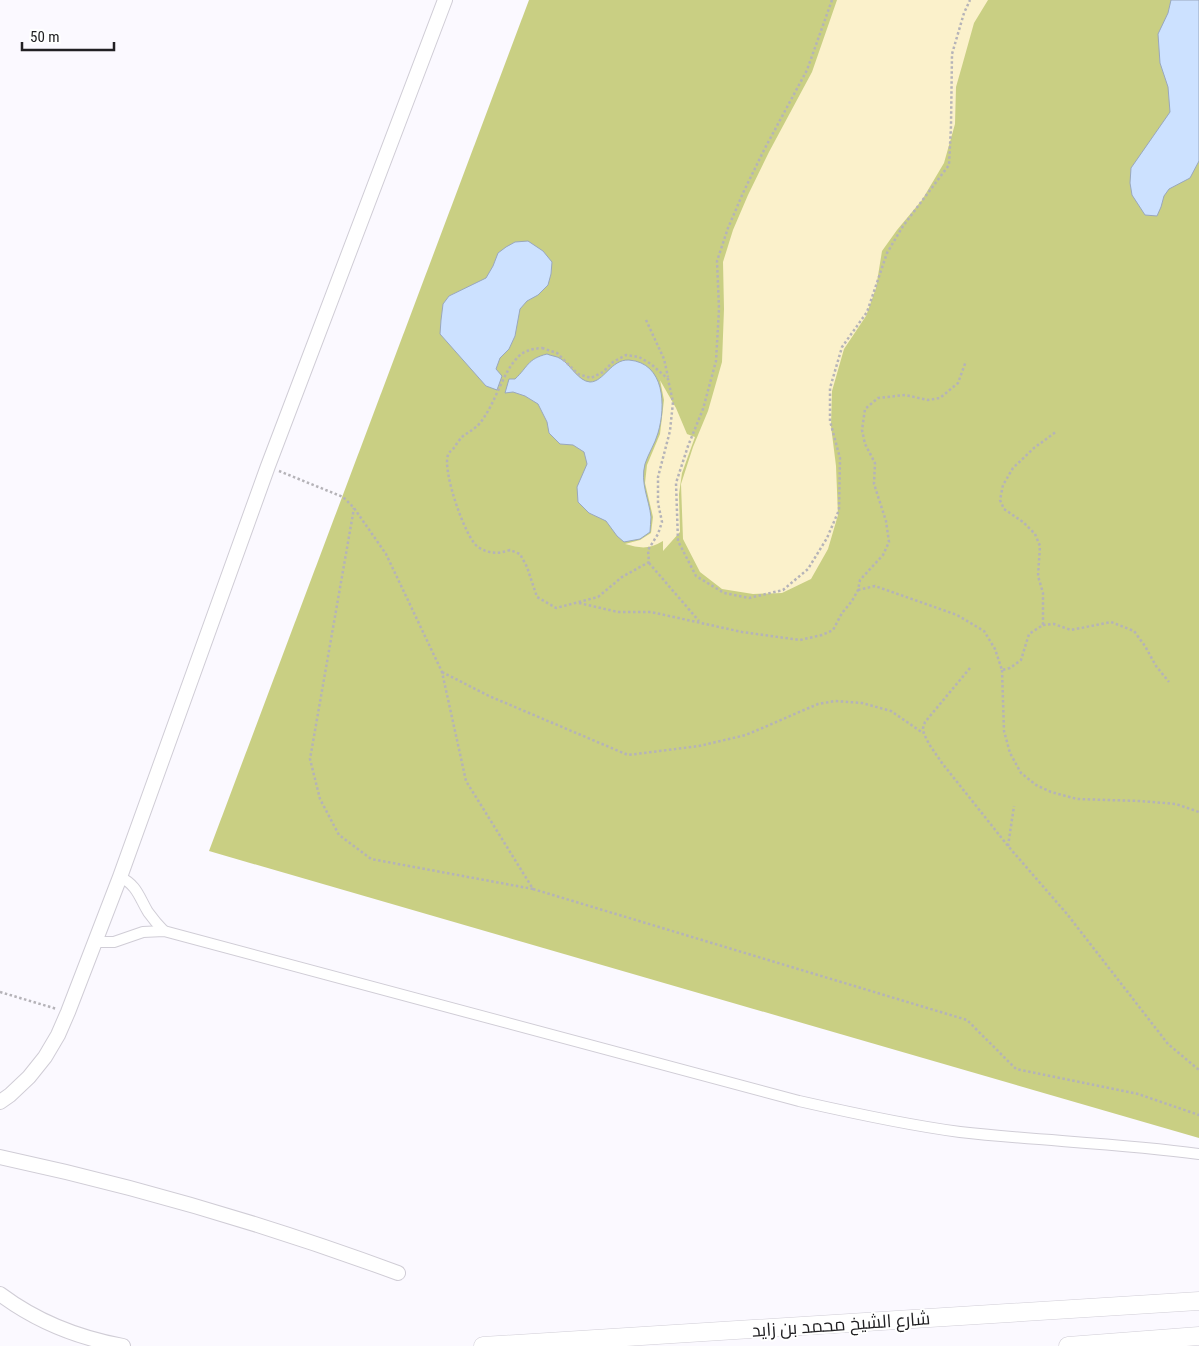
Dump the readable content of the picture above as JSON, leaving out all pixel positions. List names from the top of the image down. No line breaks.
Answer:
{"streets":{"highway":["شارع الشيخ محمد بن زايد"]},"scale_bar":"50 m"}
